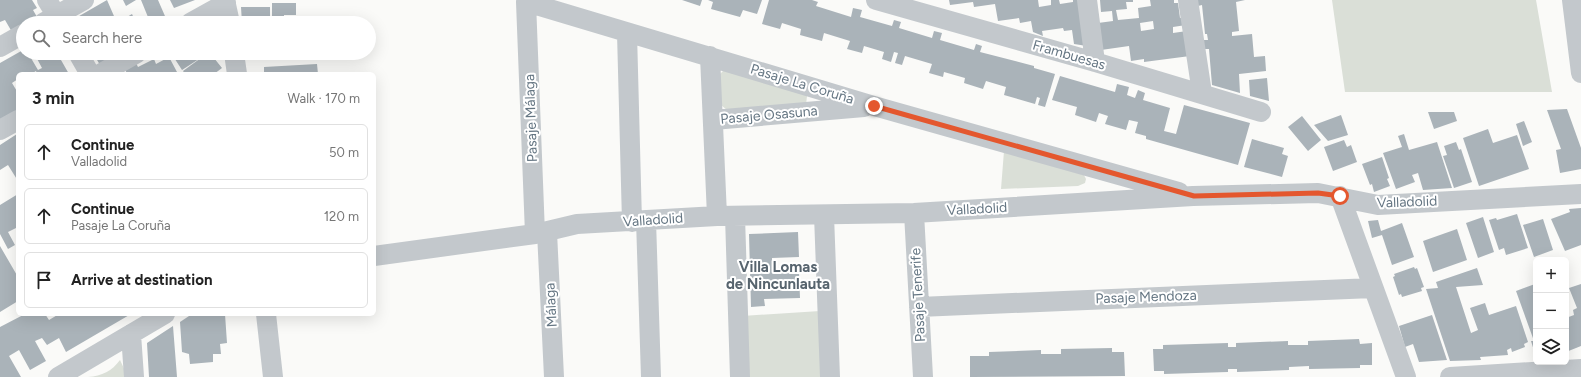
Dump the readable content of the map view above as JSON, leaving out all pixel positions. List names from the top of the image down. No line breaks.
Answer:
{"streets":{"street":["Frambuesas","Pasaje La Coruña","Pasaje Osasuna","Pasaje Málaga","Valladolid","Pasaje Tenerife","Pasaje Mendoza","Málaga"]},"crossings":[["Pasaje La Coruña","Pasaje Osasuna"],["Pasaje La Coruña","Pasaje Málaga"],["Pasaje La Coruña","Valladolid"],["Pasaje Málaga","Valladolid"],["Pasaje Málaga","Málaga"],["Valladolid","Pasaje Tenerife"],["Valladolid","Málaga"],["Pasaje Tenerife","Pasaje Mendoza"]],"districts":["Villa Lomas de Nincunlauta"],"page":{"search":"Search here","heading":["3 min","Walk · 170 m"],"list":[["Continue","Valladolid","50 m"],["Continue","Pasaje La Coruña","120 m"],"Arrive at destination"],"map_buttons":["+","−"]}}
